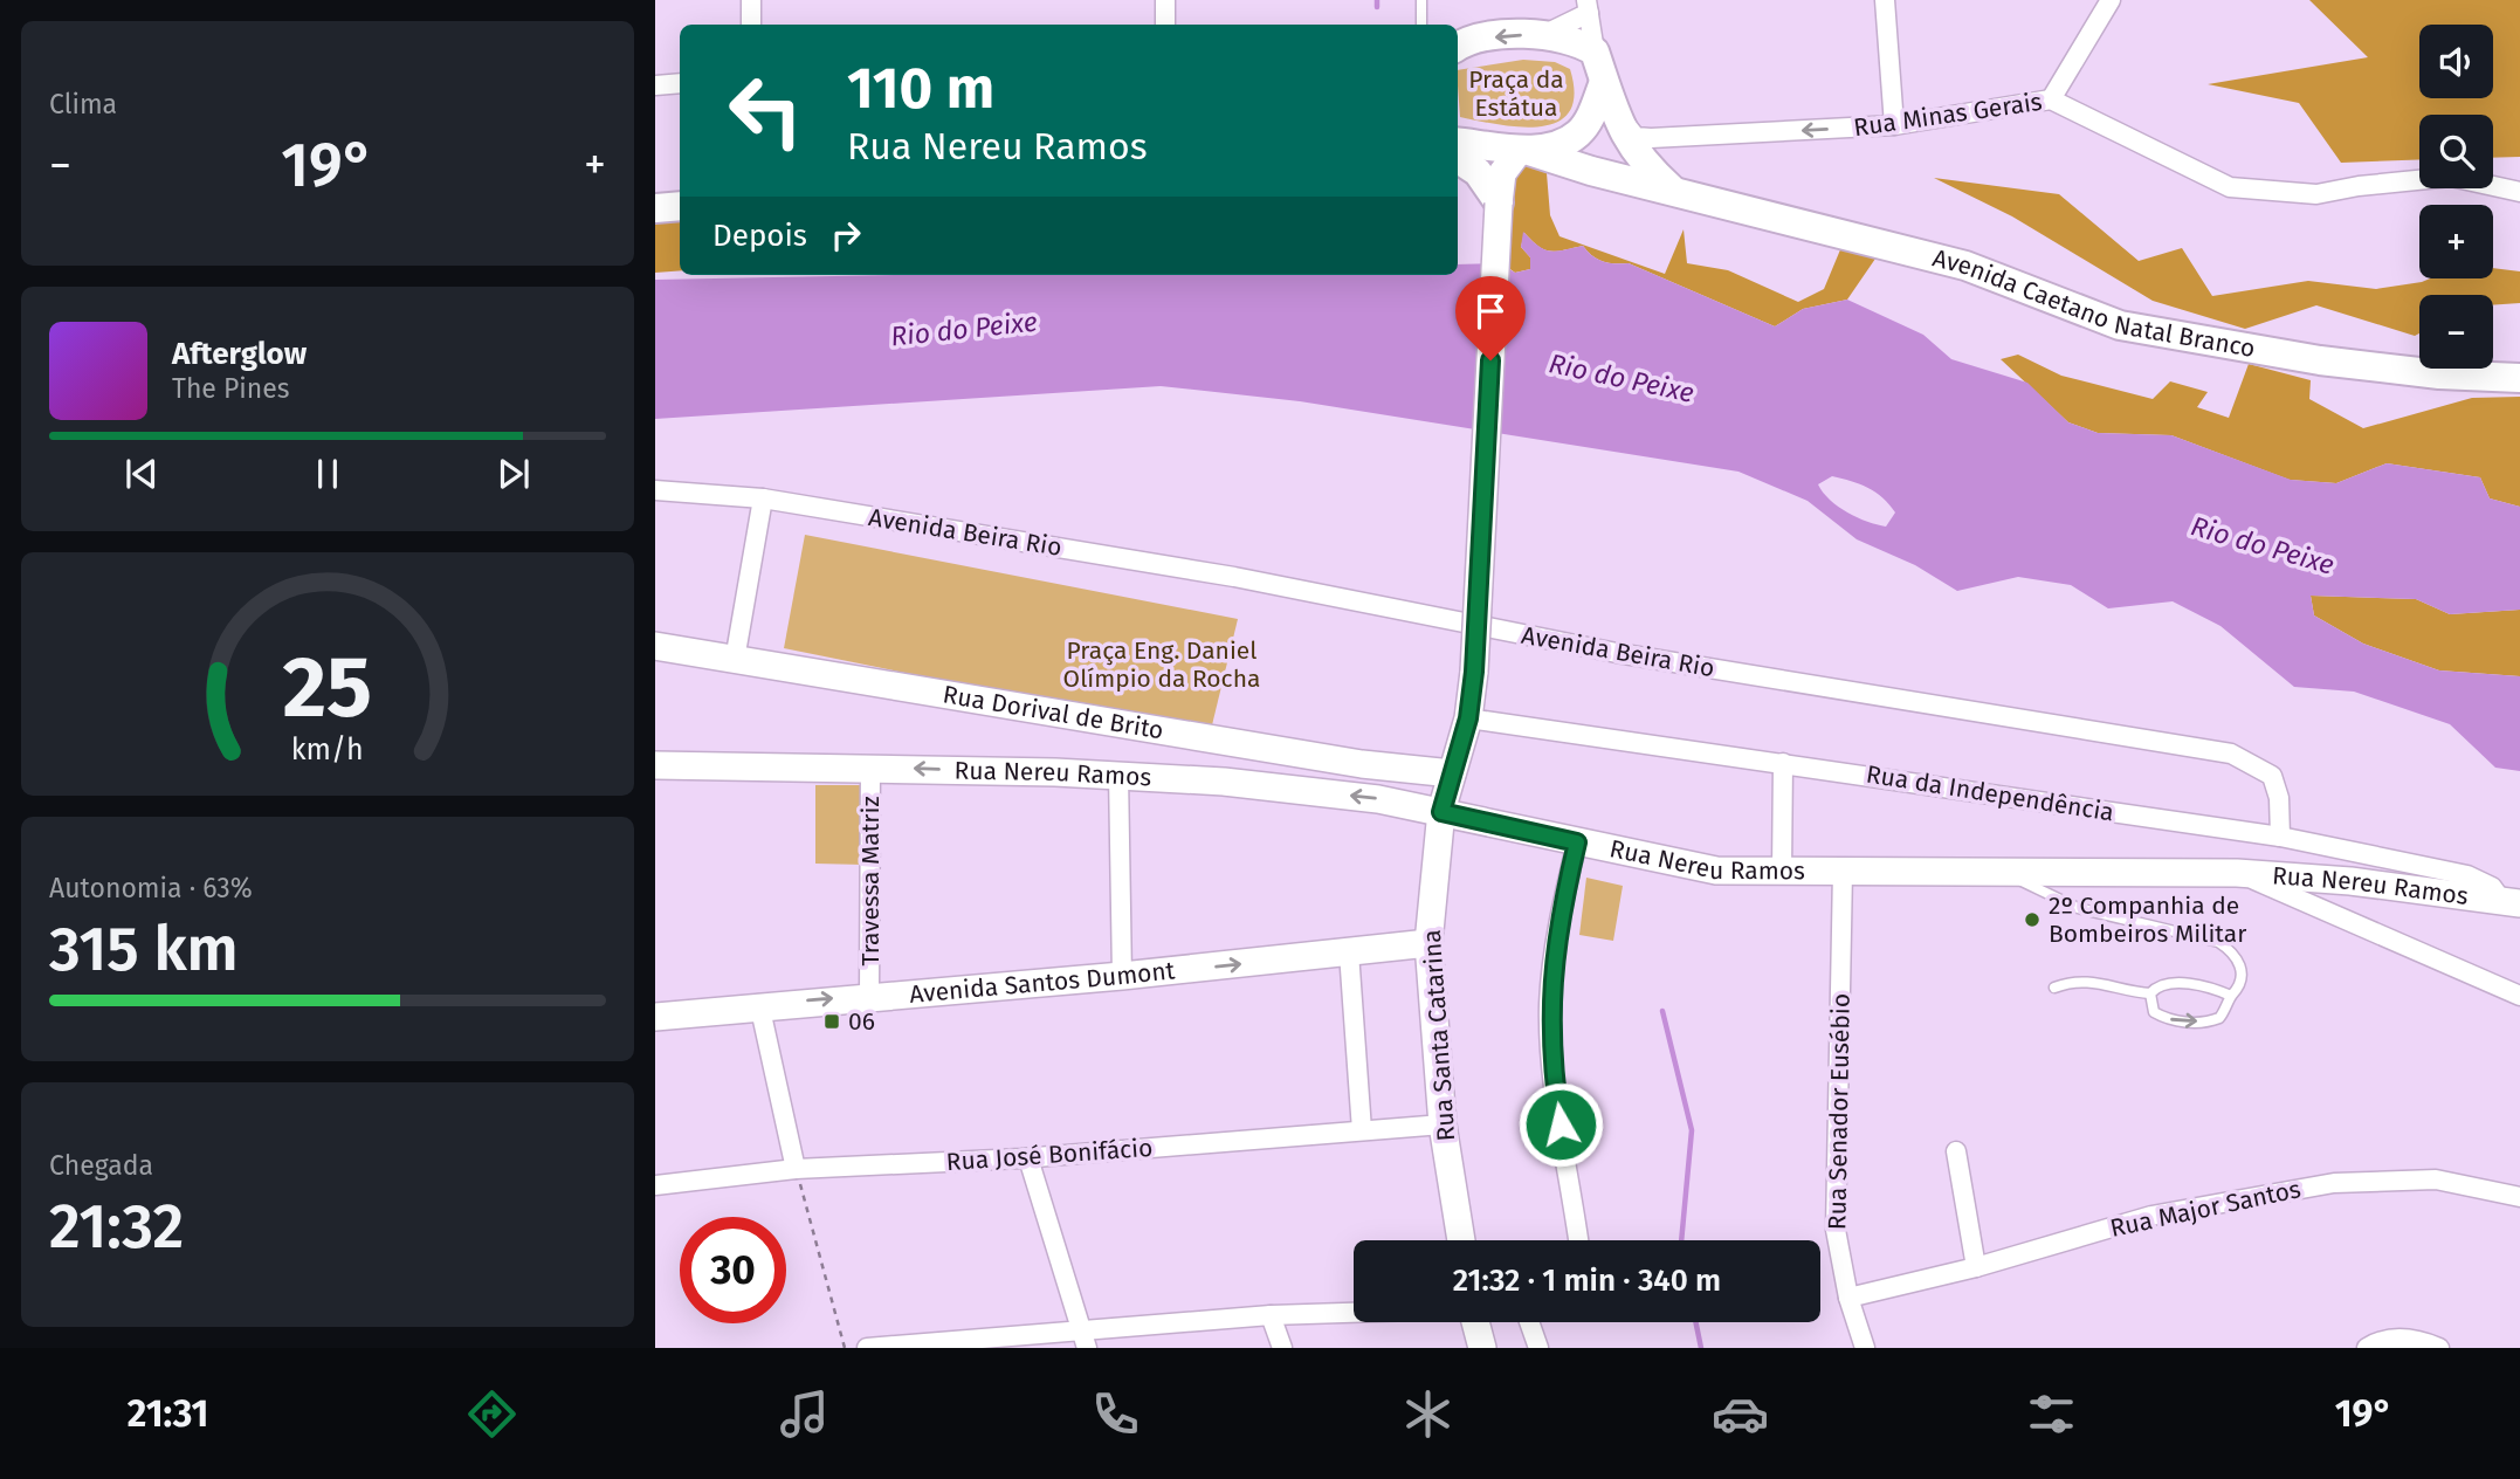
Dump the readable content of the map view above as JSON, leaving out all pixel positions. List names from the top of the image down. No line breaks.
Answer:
{"streets":{"main road":["Avenida Caetano Natal Branco"],"street":["Rua Minas Gerais","Avenida Beira Rio","Rua Dorival de Brito","Rua Nereu Ramos","Rua da Independência","Travessa Matriz","Avenida Santos Dumont","Rua Santa Catarina","Rua Senador Eusébio","Rua José Bonifácio","Rua Major Santos"]},"crossings":[["Rua Minas Gerais","Avenida Caetano Natal Branco"],["Avenida Beira Rio","Rua da Independência"],["Rua Dorival de Brito","Rua Santa Catarina"],["Rua Nereu Ramos","Rua da Independência"],["Rua Nereu Ramos","Travessa Matriz"],["Rua Nereu Ramos","Rua Santa Catarina"],["Rua Nereu Ramos","Rua Senador Eusébio"],["Rua da Independência","Rua Santa Catarina"],["Travessa Matriz","Avenida Santos Dumont"],["Avenida Santos Dumont","Rua Santa Catarina"],["Rua Santa Catarina","Rua José Bonifácio"],["Rua Senador Eusébio","Rua Major Santos"]],"one_way":["Avenida Santos Dumont"],"water":["Rio do Peixe"],"parks":["Praça da Estátua","Praça Eng. Daniel Olímpio da Rocha"],"places":{"other":["2º Companhia de Bombeiros Militar"],"transit":["06"]},"page":{"tile":["Clima",["Autonomia · 63%","315 km"],["Chegada","21:32"]],"map_buttons":["+","−"],"turn":["110 m","Rua Nereu Ramos"],"heat":["−","19°","+"],"then":"Depois","song":["Afterglow","The Pines"],"limit":"30","trip":"21:32 · 1 min · 340 m","tabs":["21:31","19°"],"gauge":["25","km/h"]}}
